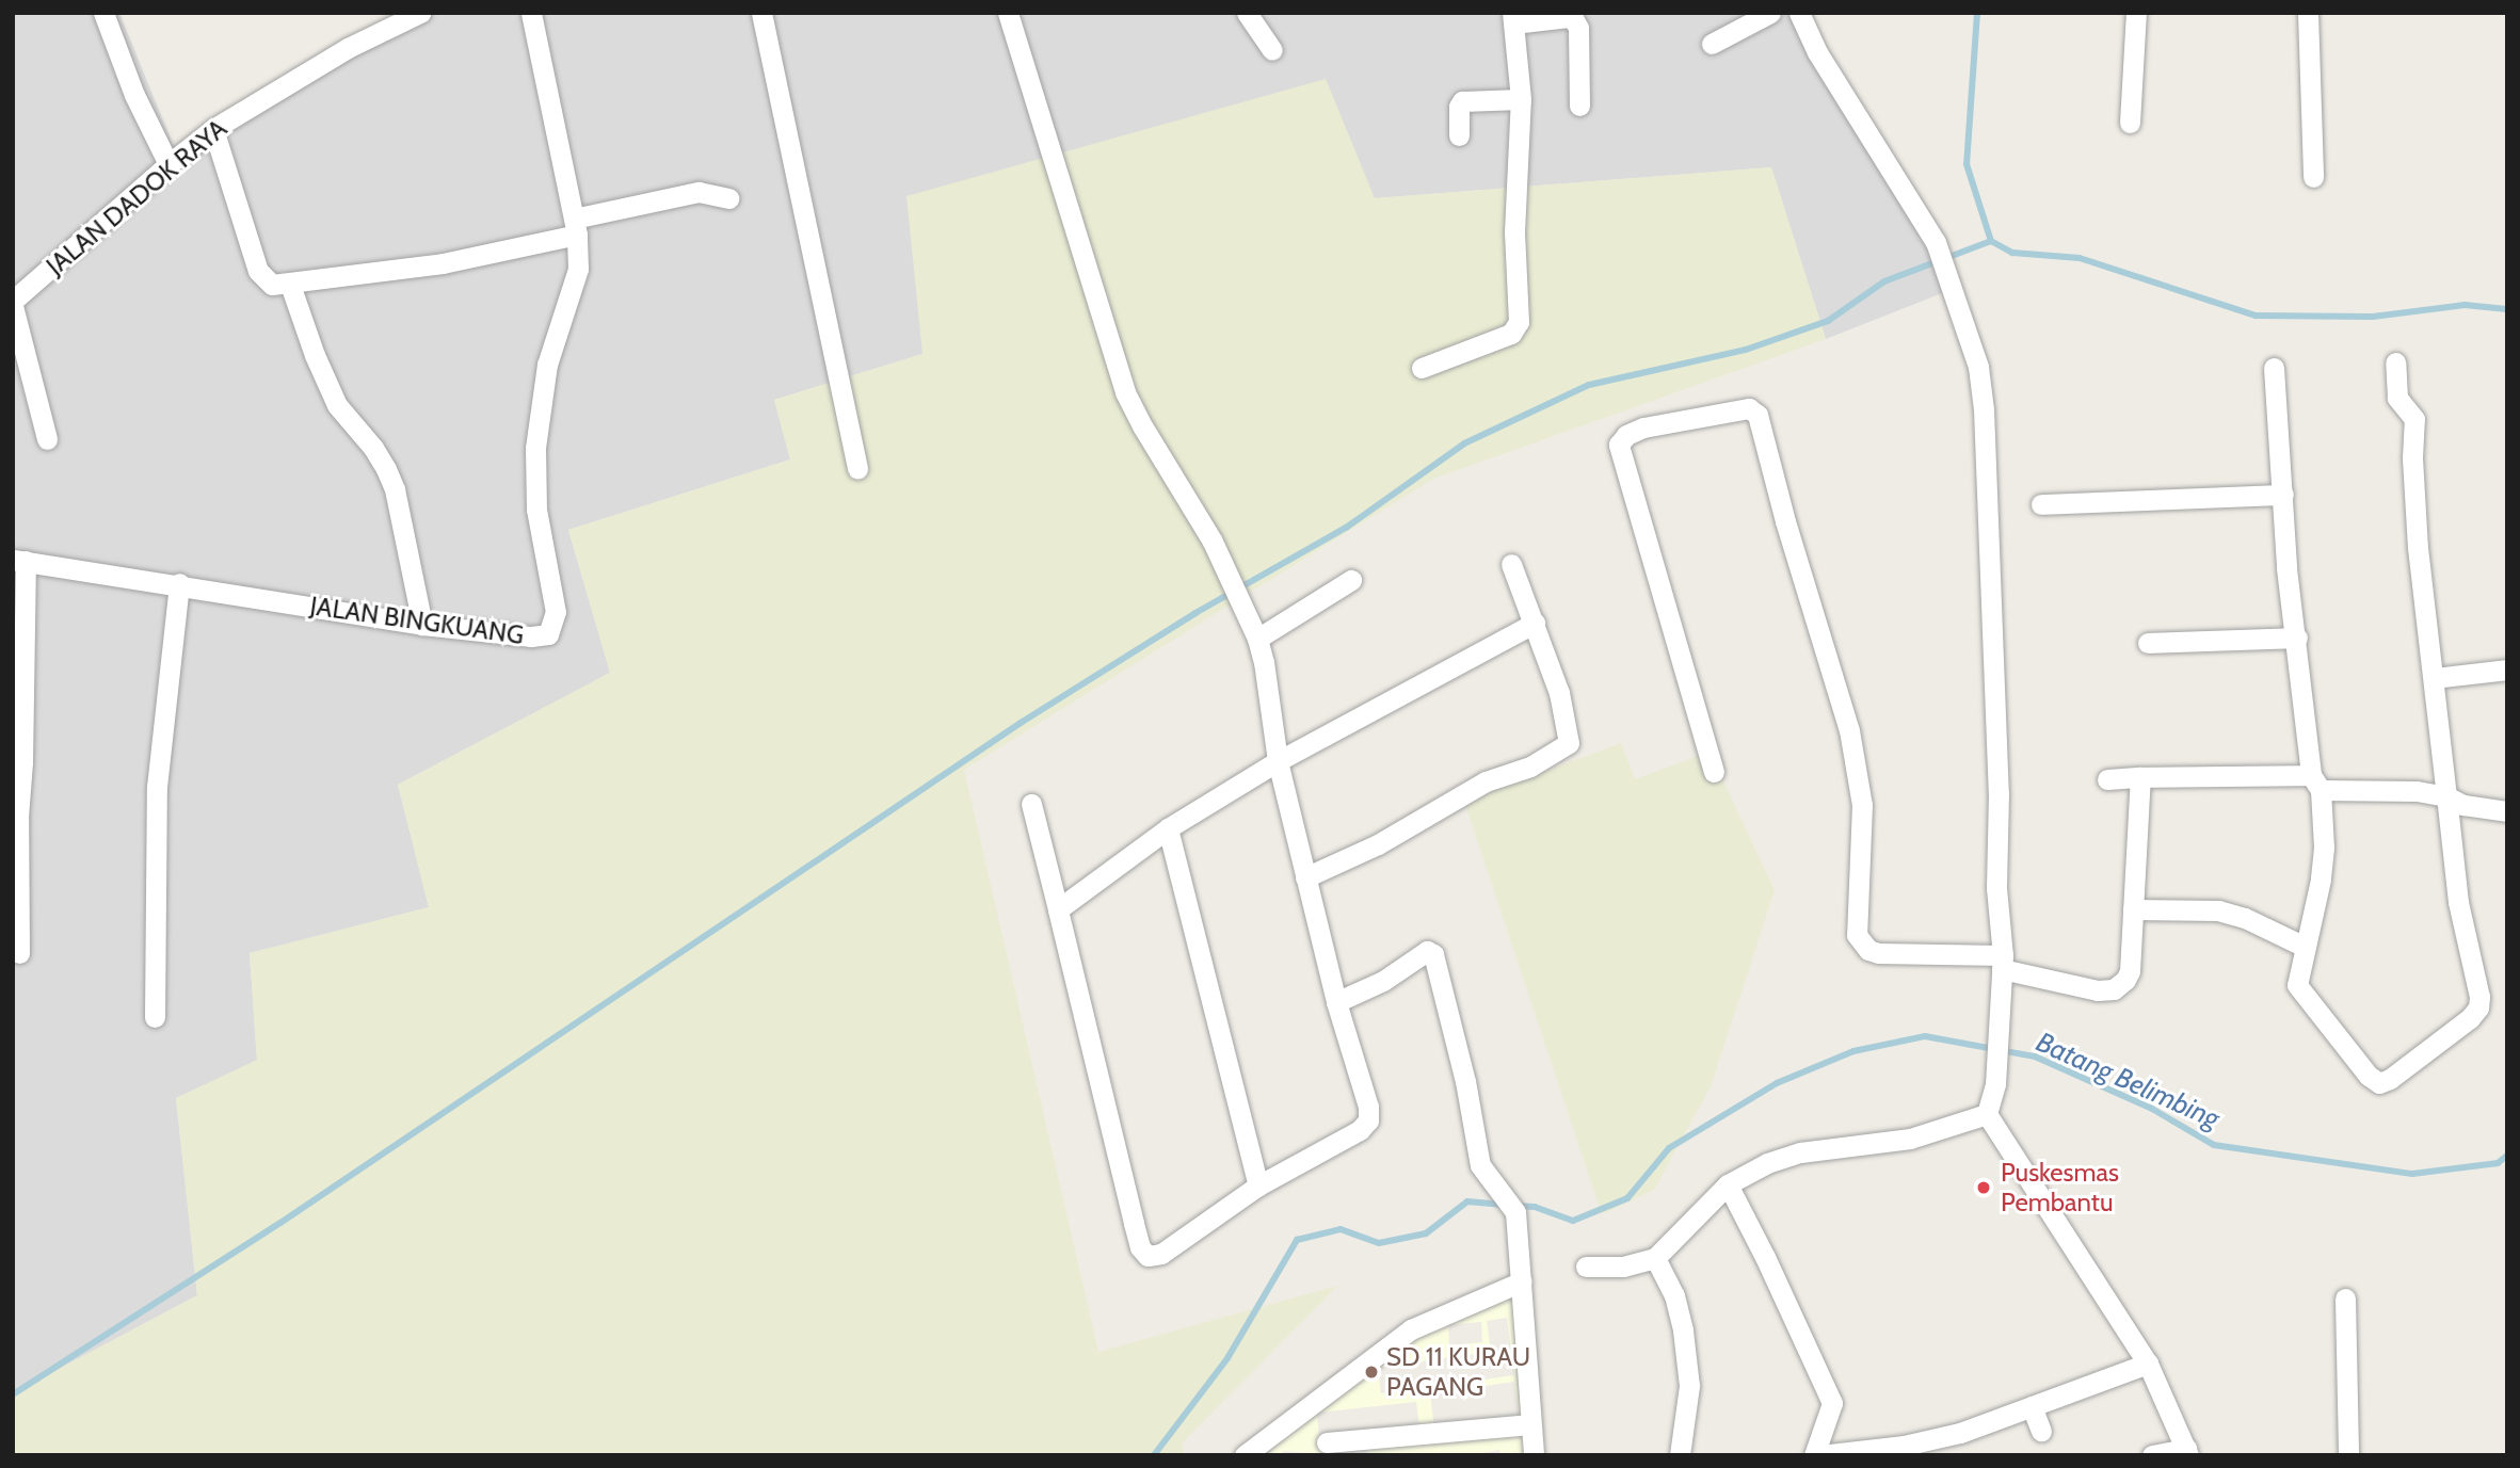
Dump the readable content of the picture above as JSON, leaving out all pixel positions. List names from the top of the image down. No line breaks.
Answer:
{"streets":{"street":["JALAN DADOK RAYA","JALAN BINGKUANG"]},"water":["Batang Belimbing"],"places":["Puskesmas Pembantu","SD 11 KURAU PAGANG"]}
